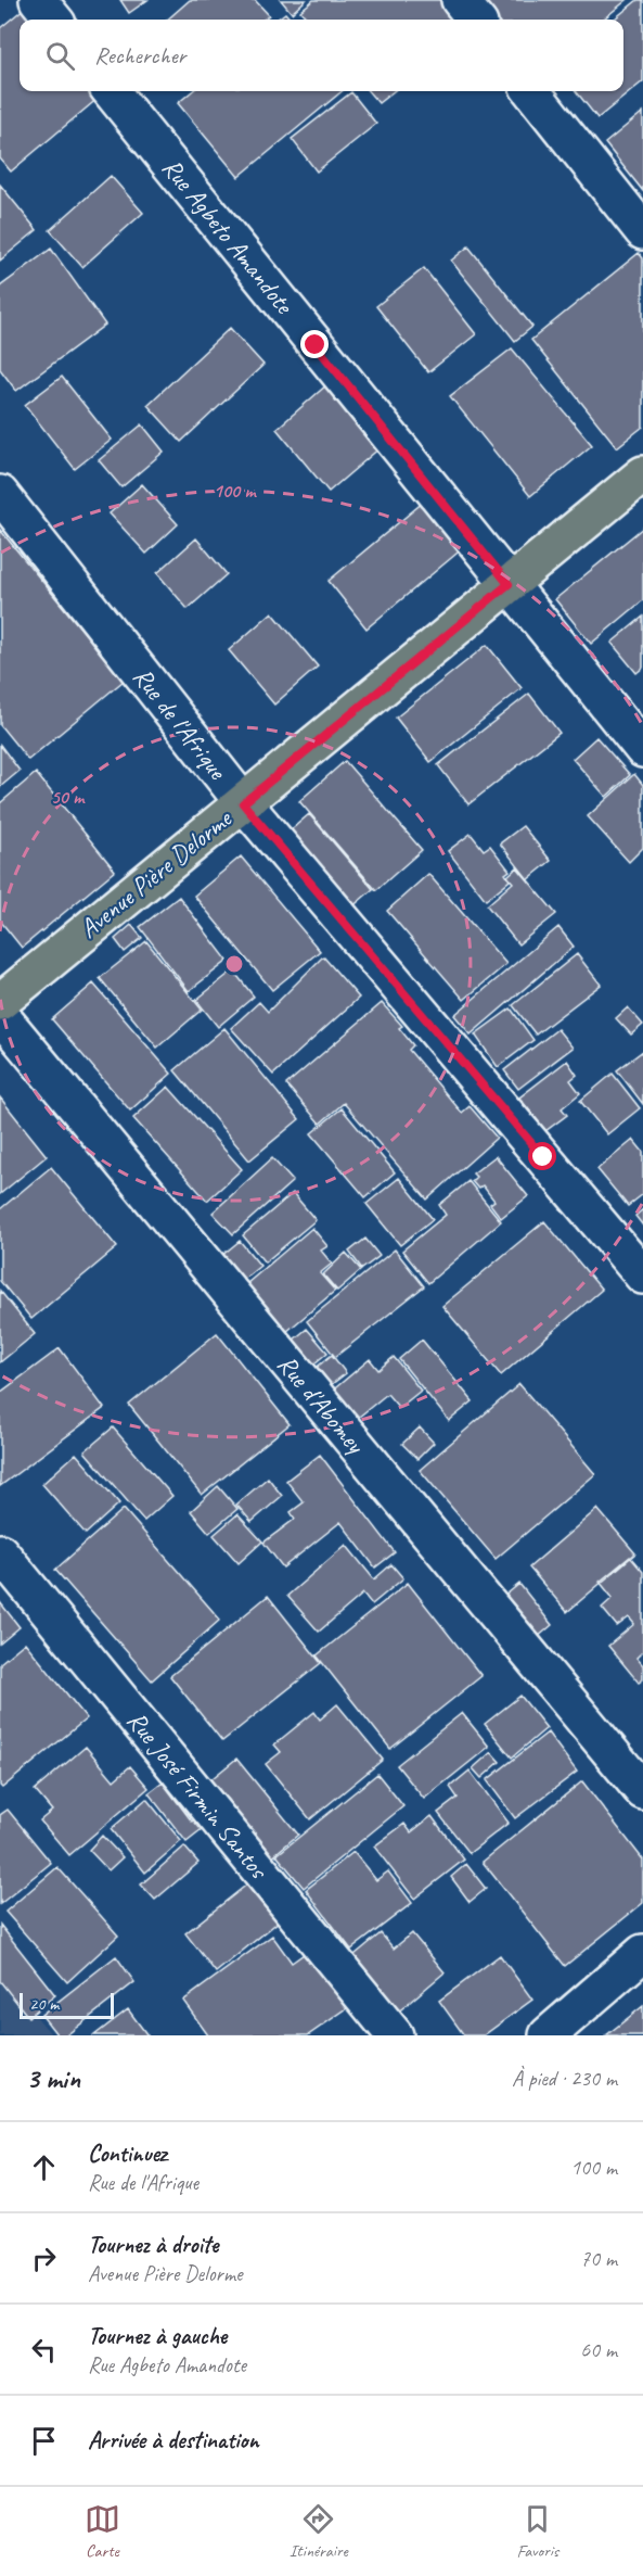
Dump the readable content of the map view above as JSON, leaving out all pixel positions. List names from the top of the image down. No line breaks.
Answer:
{"streets":{"main road":["Avenue Pière Delorme"],"street":["Rue Agbeto Amandote","Rue de l'Afrique","Rue d'Abomey","Rue José Firmin Santos"]},"crossings":[["Rue Agbeto Amandote","Avenue Pière Delorme"],["Rue de l'Afrique","Avenue Pière Delorme"]],"scale_bar":"20 m","page":{"search":"Rechercher","scale":"20 m","heading":["3 min","À pied · 230 m"],"list":[["Continuez","Rue de l'Afrique","100 m"],["Tournez à droite","Avenue Pière Delorme","70 m"],["Tournez à gauche","Rue Agbeto Amandote","60 m"],"Arrivée à destination"],"nav":["Carte","Itinéraire","Favoris"]},"rings":["100 m","50 m"]}
